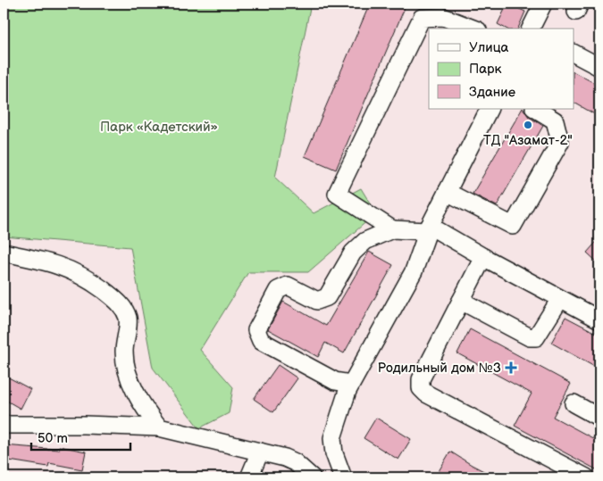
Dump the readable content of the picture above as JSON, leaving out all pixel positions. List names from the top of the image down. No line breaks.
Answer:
{"parks":["Парк «Кадетский»"],"places":{"other":["ТД \"Азамат-2\""],"health":["Родильный дом №3"]},"legend":["Улица","Парк","Здание"],"scale_bar":"50 m"}
